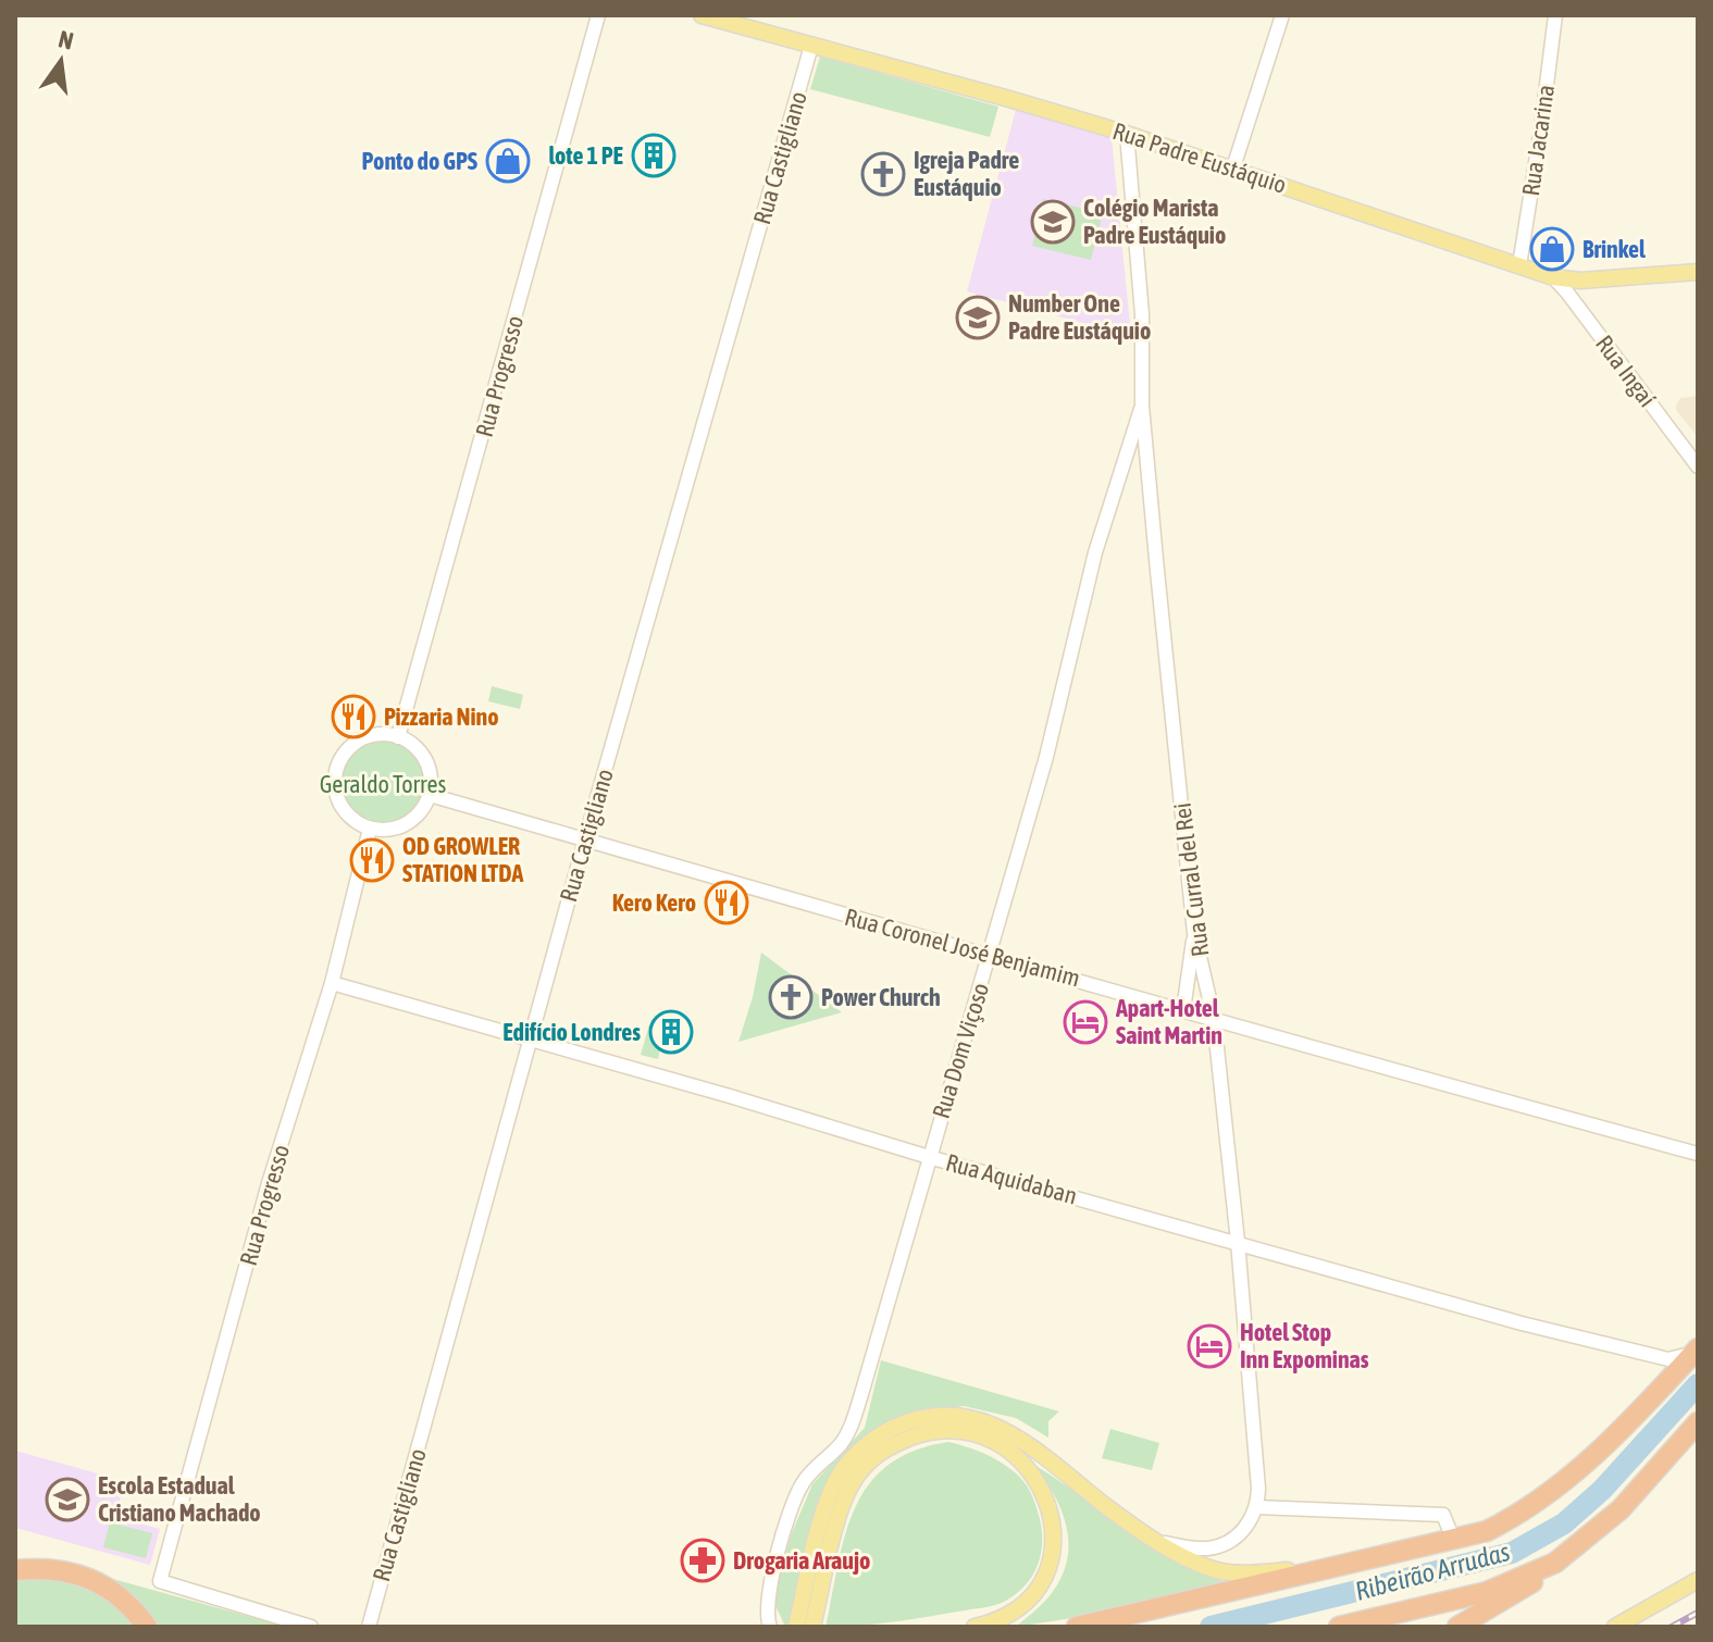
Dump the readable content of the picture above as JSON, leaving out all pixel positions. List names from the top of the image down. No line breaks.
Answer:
{"streets":{"main road":["Rua Padre Eustáquio"],"street":["Rua Jacarina","Rua Castigliano","Rua Ingaí","Rua Progresso","Rua Curral del Rei","Rua Coronel José Benjamim","Rua Dom Viçoso","Rua Aquidaban"]},"crossings":[["Rua Jacarina","Rua Padre Eustáquio"],["Rua Castigliano","Rua Padre Eustáquio"],["Rua Castigliano","Rua Coronel José Benjamim"],["Rua Castigliano","Rua Aquidaban"],["Rua Padre Eustáquio","Rua Ingaí"],["Rua Padre Eustáquio","Rua Curral del Rei"],["Rua Progresso","Rua Coronel José Benjamim"],["Rua Progresso","Rua Aquidaban"],["Rua Curral del Rei","Rua Coronel José Benjamim"],["Rua Curral del Rei","Rua Dom Viçoso"],["Rua Curral del Rei","Rua Aquidaban"],["Rua Coronel José Benjamim","Rua Dom Viçoso"],["Rua Dom Viçoso","Rua Aquidaban"]],"water":["Ribeirão Arrudas"],"parks":["Geraldo Torres"],"places":{"building":["lote 1 PE","Edifício Londres"],"shop":["Ponto do GPS","Brinkel"],"church":["Igreja Padre Eustáquio","Power Church"],"school or university":["Colégio Marista Padre Eustáquio","Number One Padre Eustáquio","Escola Estadual Cristiano Machado"],"restaurant":["Pizzaria Nino","OD GROWLER STATION LTDA","Kero Kero"],"hotel":["Apart-Hotel Saint Martin","Hotel Stop Inn Expominas"],"pharmacy":["Drogaria Araujo"]},"north":"top"}
